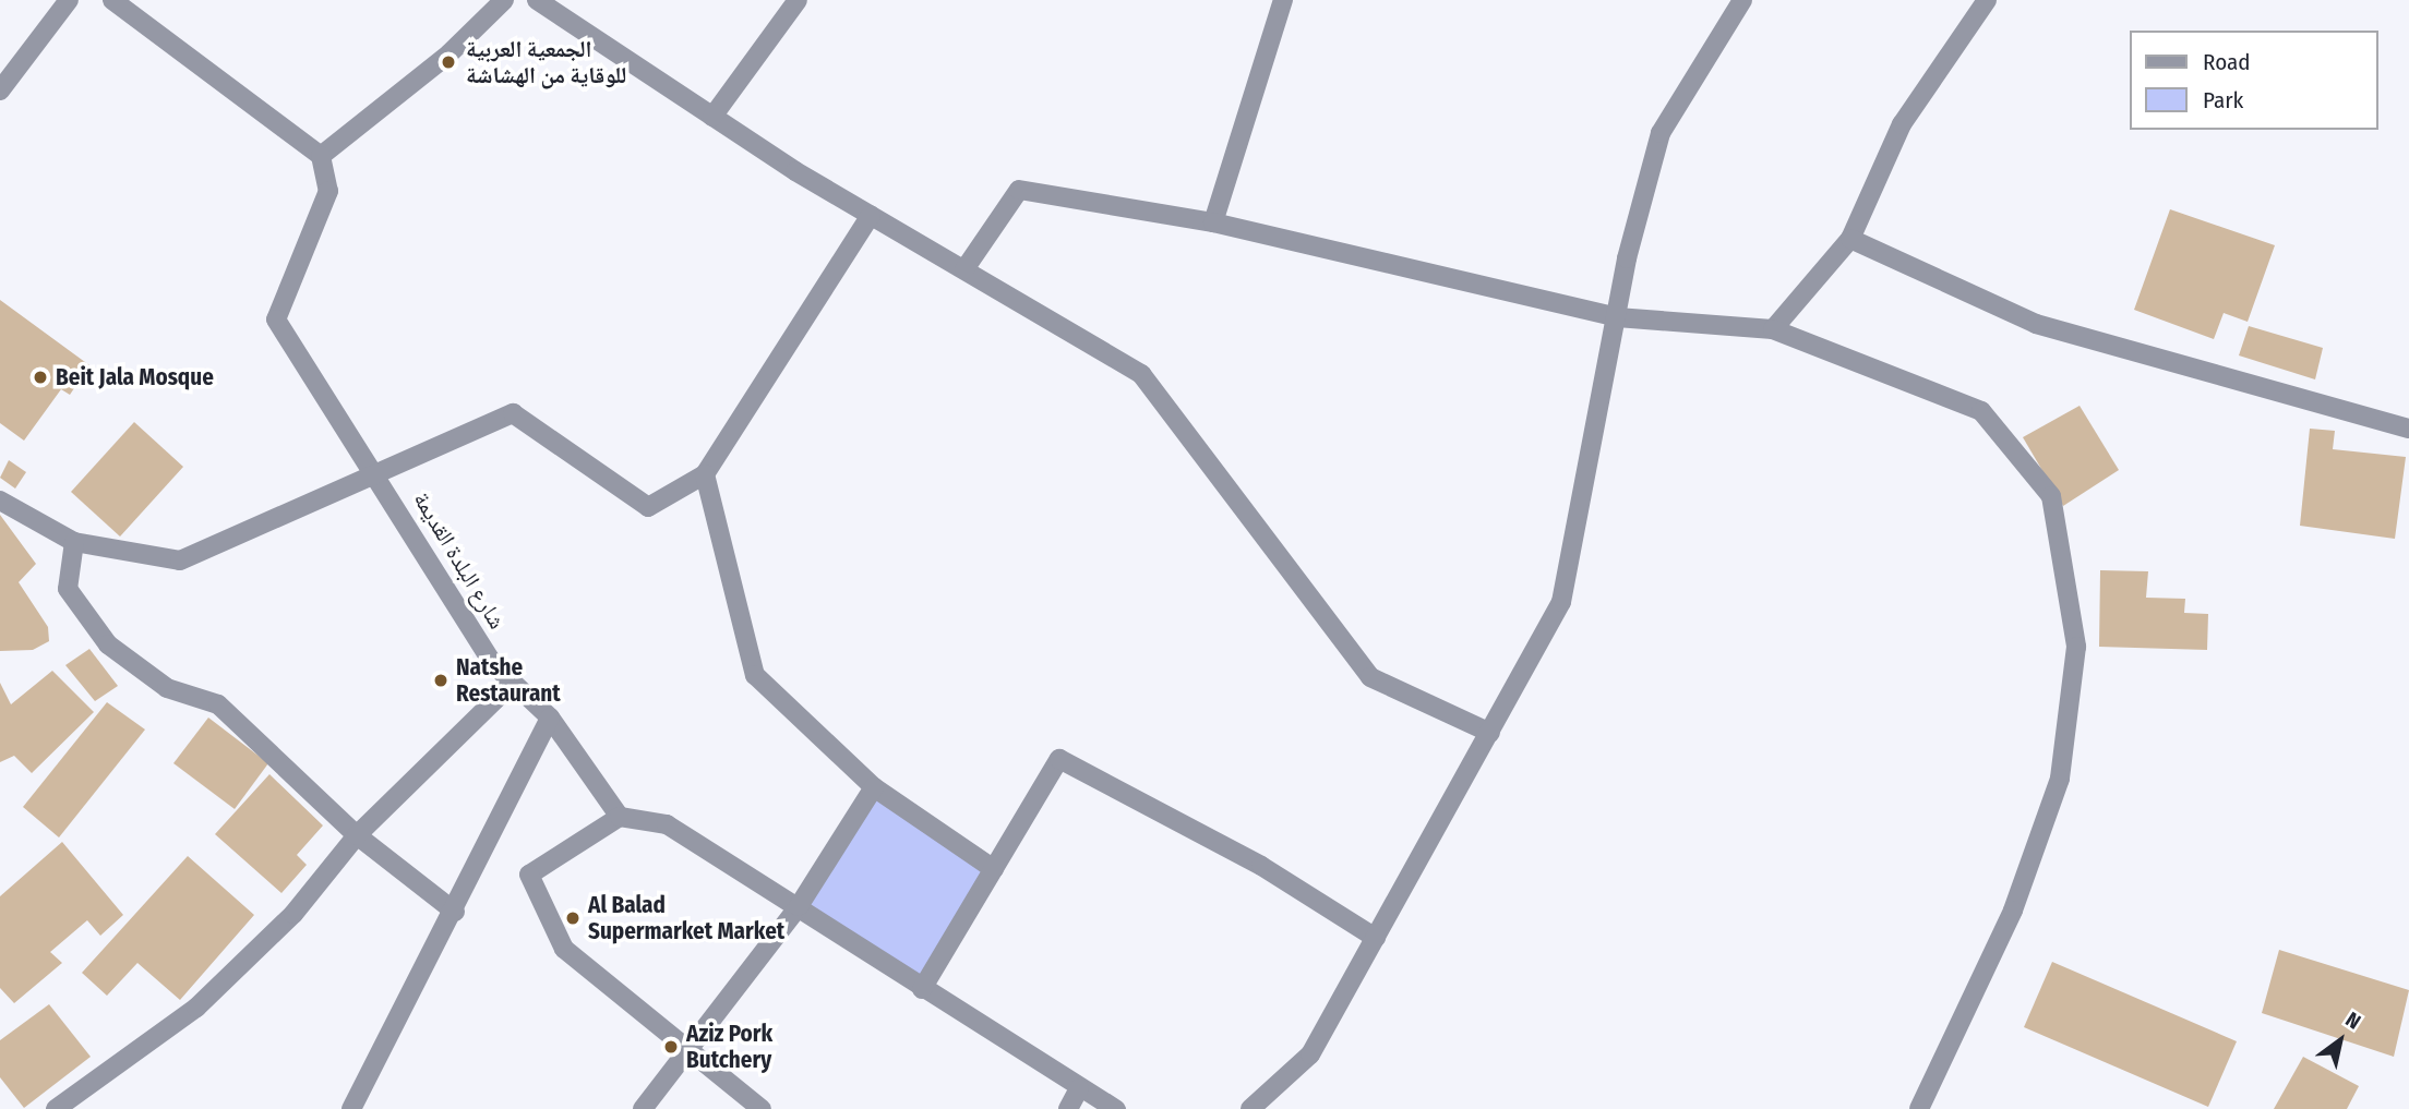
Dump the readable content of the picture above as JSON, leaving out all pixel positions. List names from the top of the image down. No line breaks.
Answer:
{"streets":{"street":["شارع البلدة القديمة"]},"places":["الجمعية العربية للوقاية من الهشاشة","Beit Jala Mosque","Natshe Restaurant","Al Balad Supermarket Market","Aziz Pork Butchery"],"legend":["Road","Park"],"north":"top right"}
